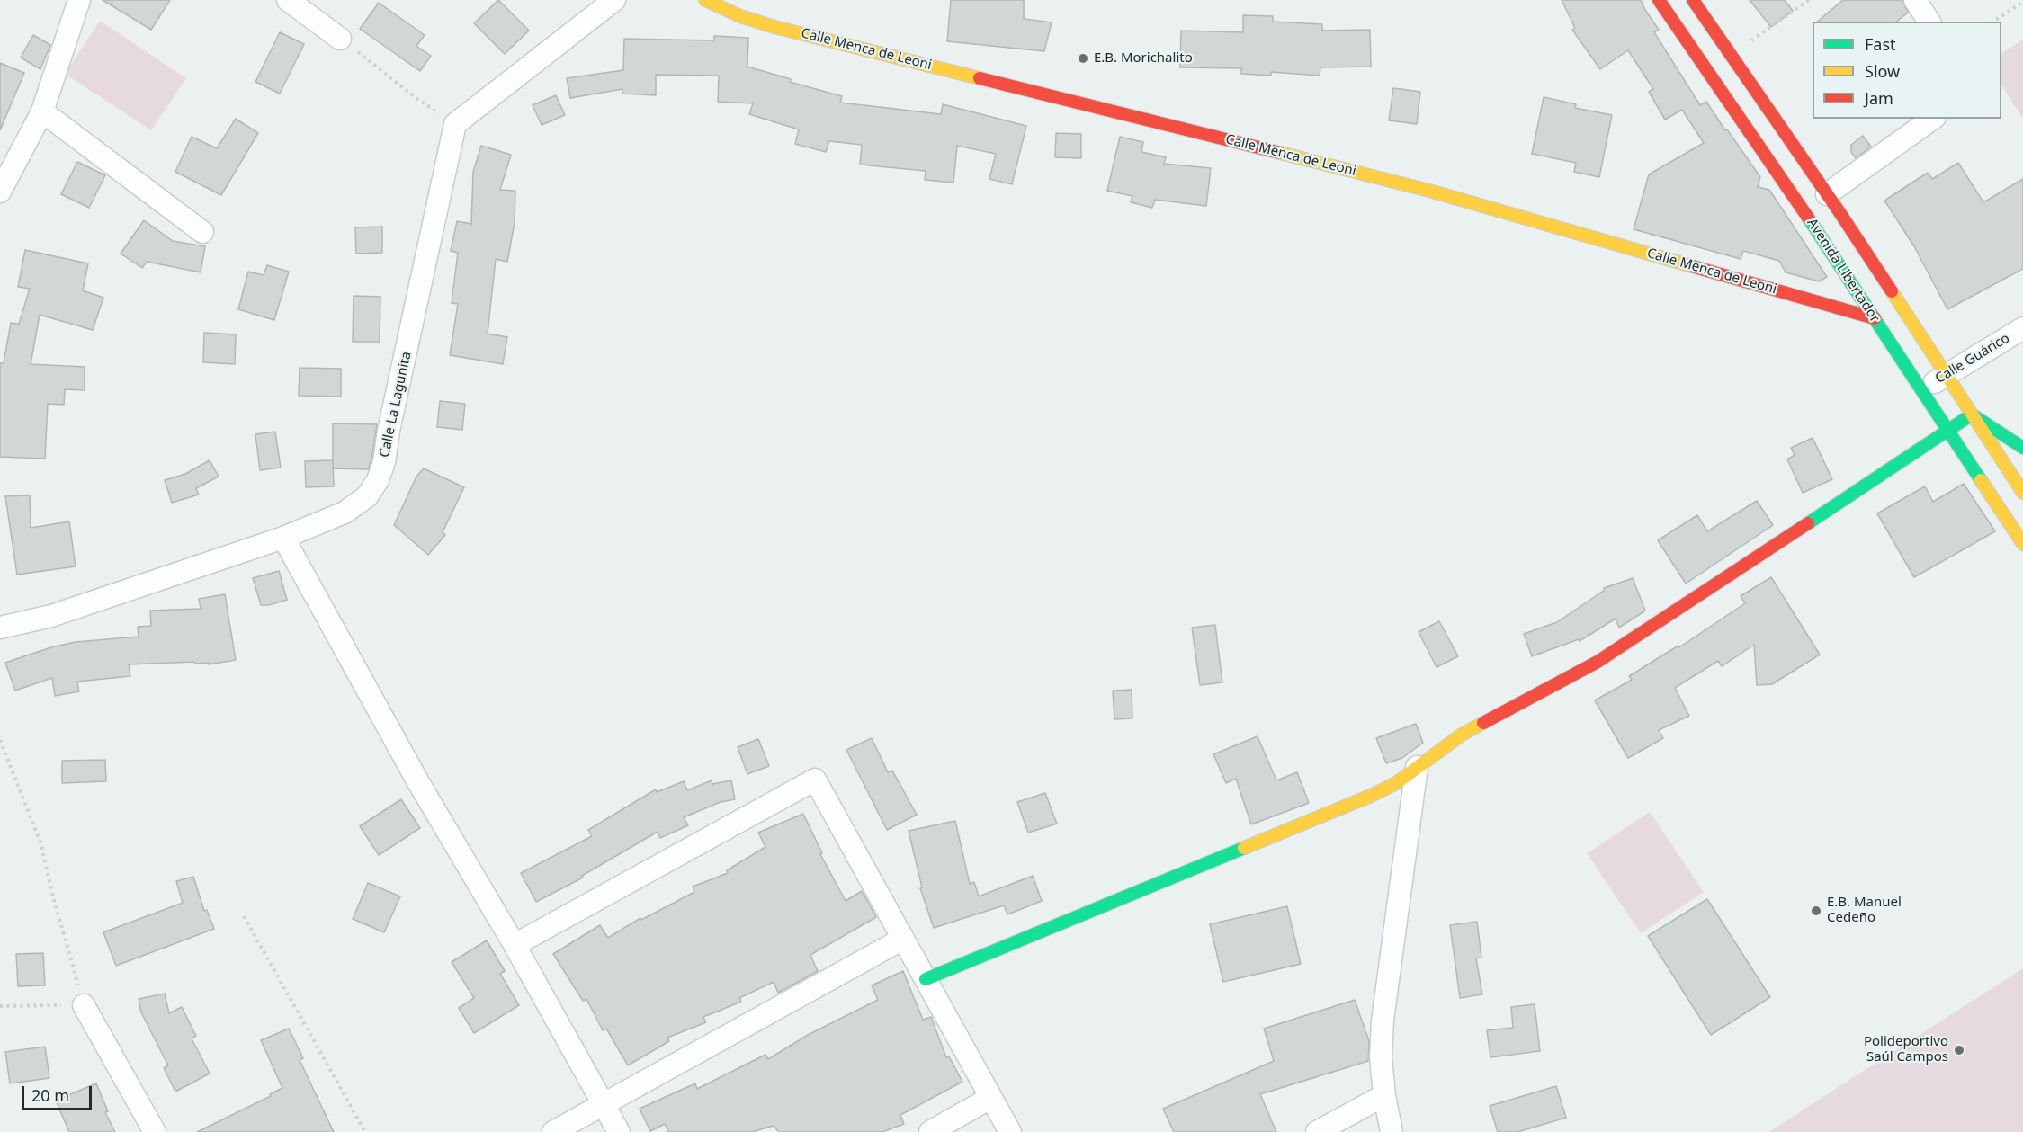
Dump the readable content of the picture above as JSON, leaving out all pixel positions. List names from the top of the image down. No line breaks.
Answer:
{"streets":{"main road":["Calle Menca de Leoni","Avenida Libertador"],"street":["Calle Guárico","Calle La Lagunita"]},"crossings":[["Calle Menca de Leoni","Avenida Libertador"],["Avenida Libertador","Calle Guárico"]],"places":["E.B. Morichalito","E.B. Manuel Cedeño","Polideportivo Saúl Campos"],"legend":["Fast","Slow","Jam"],"scale_bar":"20 m"}
